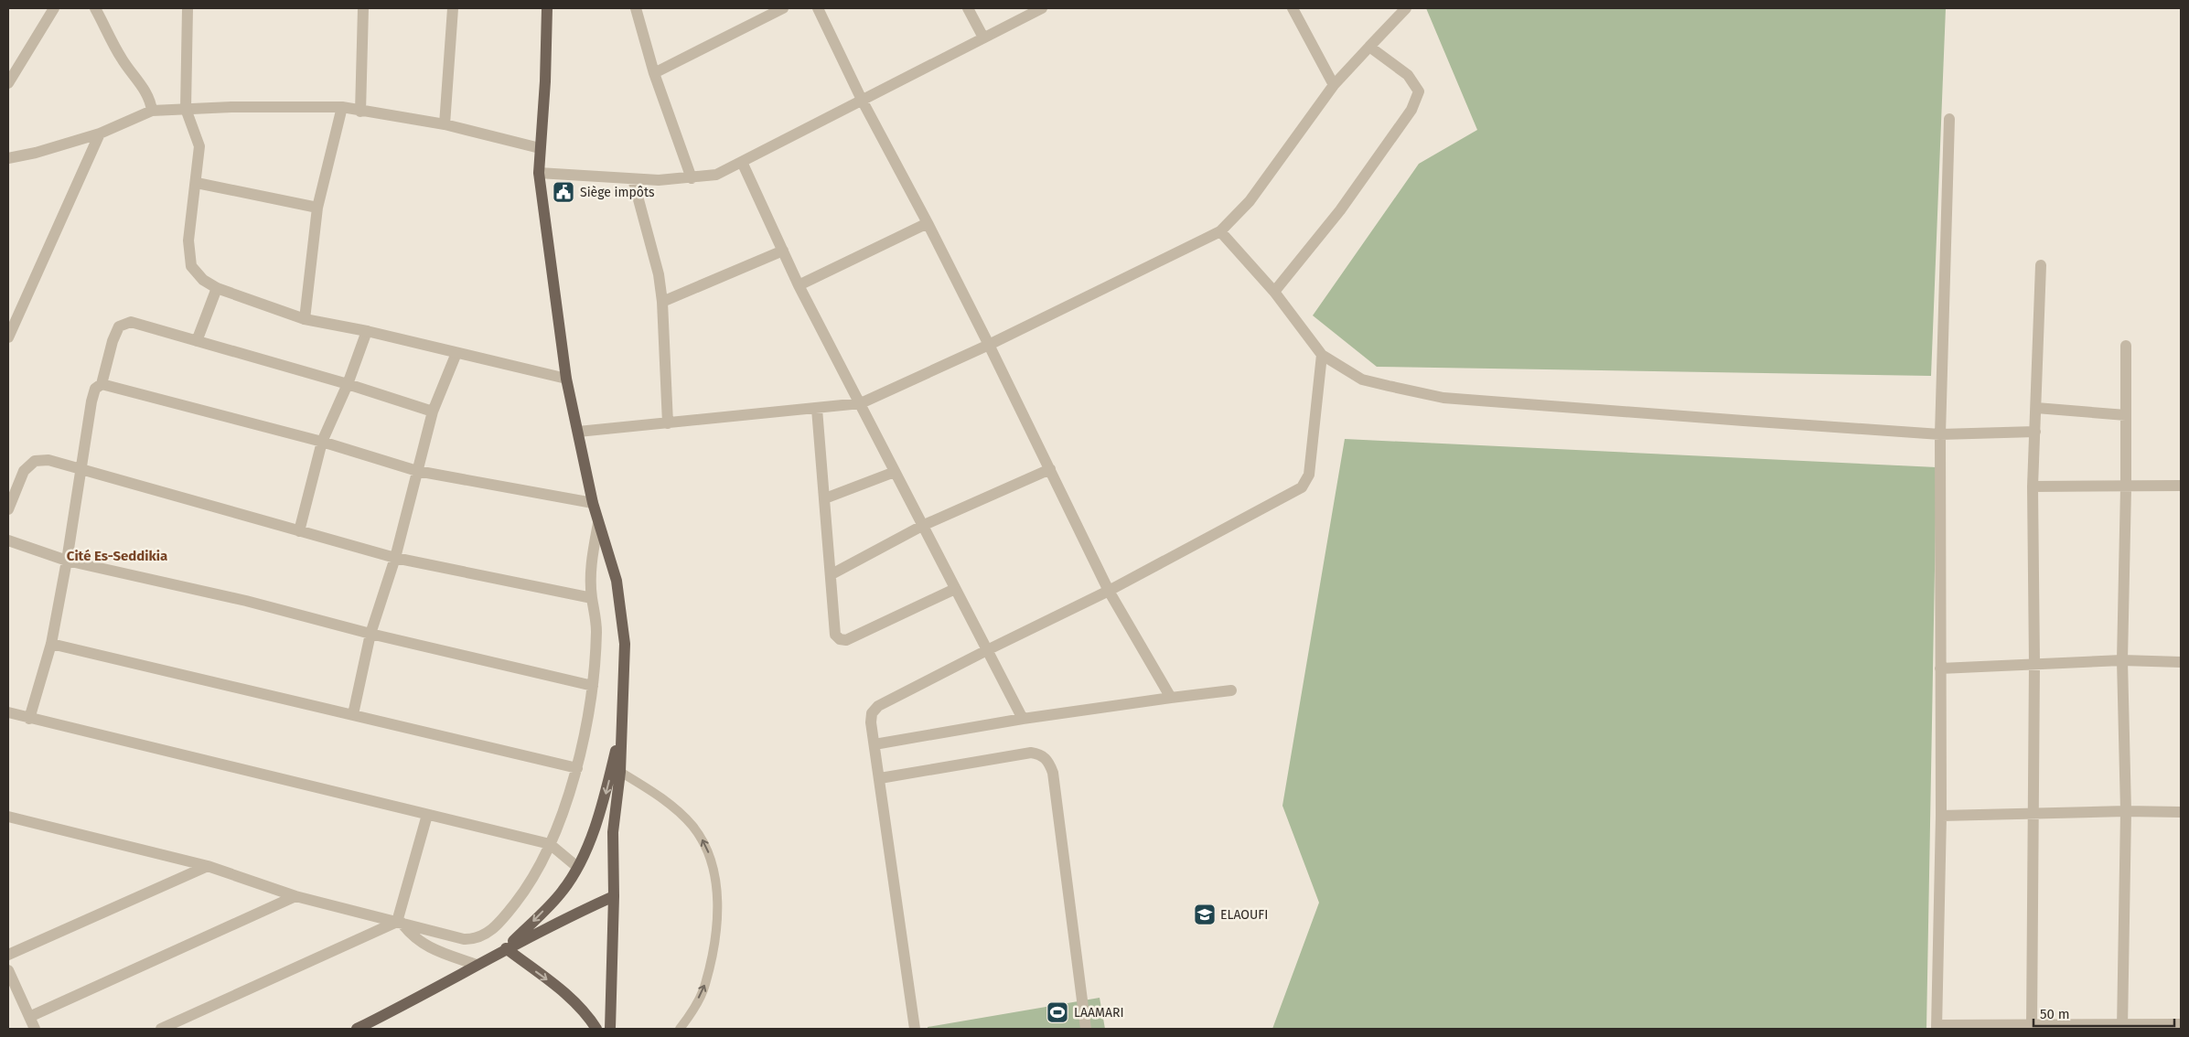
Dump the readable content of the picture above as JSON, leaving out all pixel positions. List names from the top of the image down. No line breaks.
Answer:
{"districts":["Cité Es-Seddikia"],"places":{"public building":["Siège impôts"],"school or university":["ELAOUFI"],"sports":["LAAMARI"]},"scale_bar":"50 m"}
